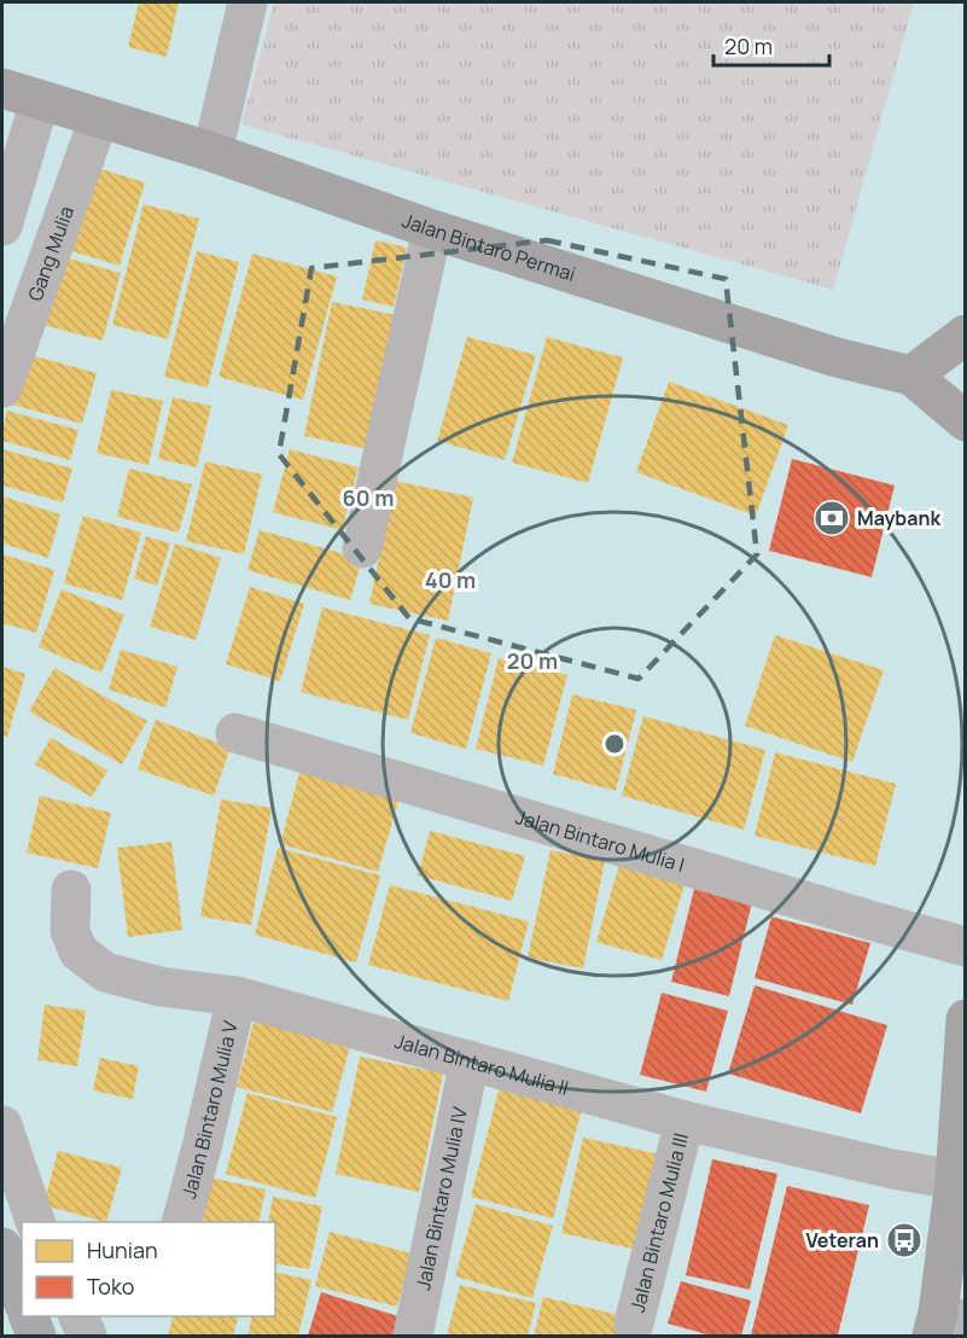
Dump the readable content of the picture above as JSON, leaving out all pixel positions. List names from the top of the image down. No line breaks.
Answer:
{"streets":{"main road":["Jalan Bintaro Permai"],"street":["Gang Mulia","Jalan Bintaro Mulia I","Jalan Bintaro Mulia II","Jalan Bintaro Mulia V","Jalan Bintaro Mulia IV","Jalan Bintaro Mulia III"]},"crossings":[["Jalan Bintaro Permai","Gang Mulia"],["Jalan Bintaro Mulia II","Jalan Bintaro Mulia V"],["Jalan Bintaro Mulia II","Jalan Bintaro Mulia IV"],["Jalan Bintaro Mulia II","Jalan Bintaro Mulia III"]],"places":{"bank":["Maybank"],"bus stop":["Veteran"]},"legend":["Hunian","Toko"],"scale_bar":"20 m","rings":["60 m","40 m","20 m"]}
